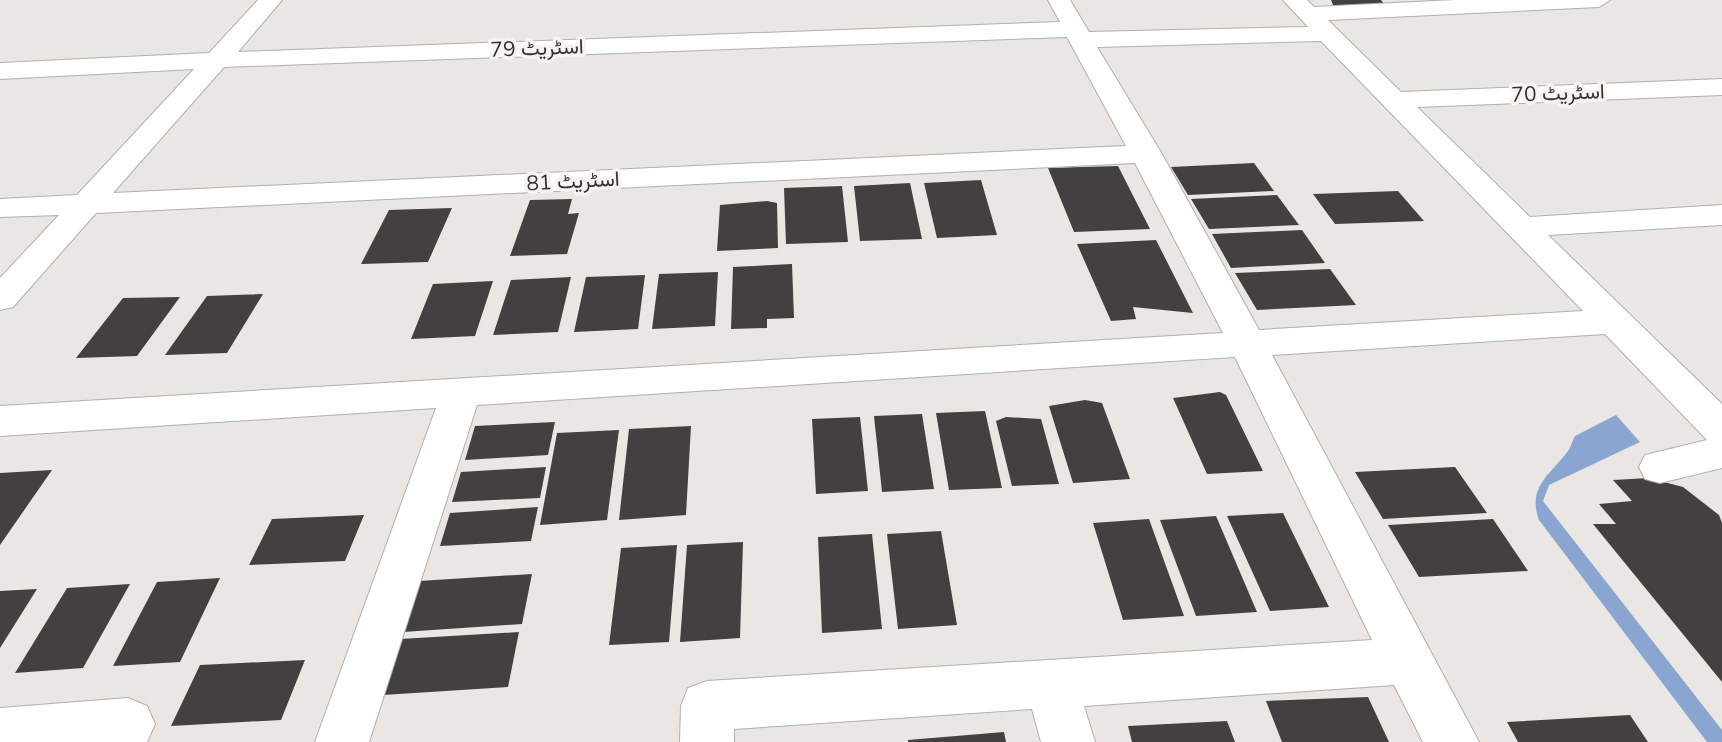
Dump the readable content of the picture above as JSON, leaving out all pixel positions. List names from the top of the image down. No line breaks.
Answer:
{"streets":{"street":["اسٹریٹ 79","اسٹریٹ 70","اسٹریٹ 81"]}}
